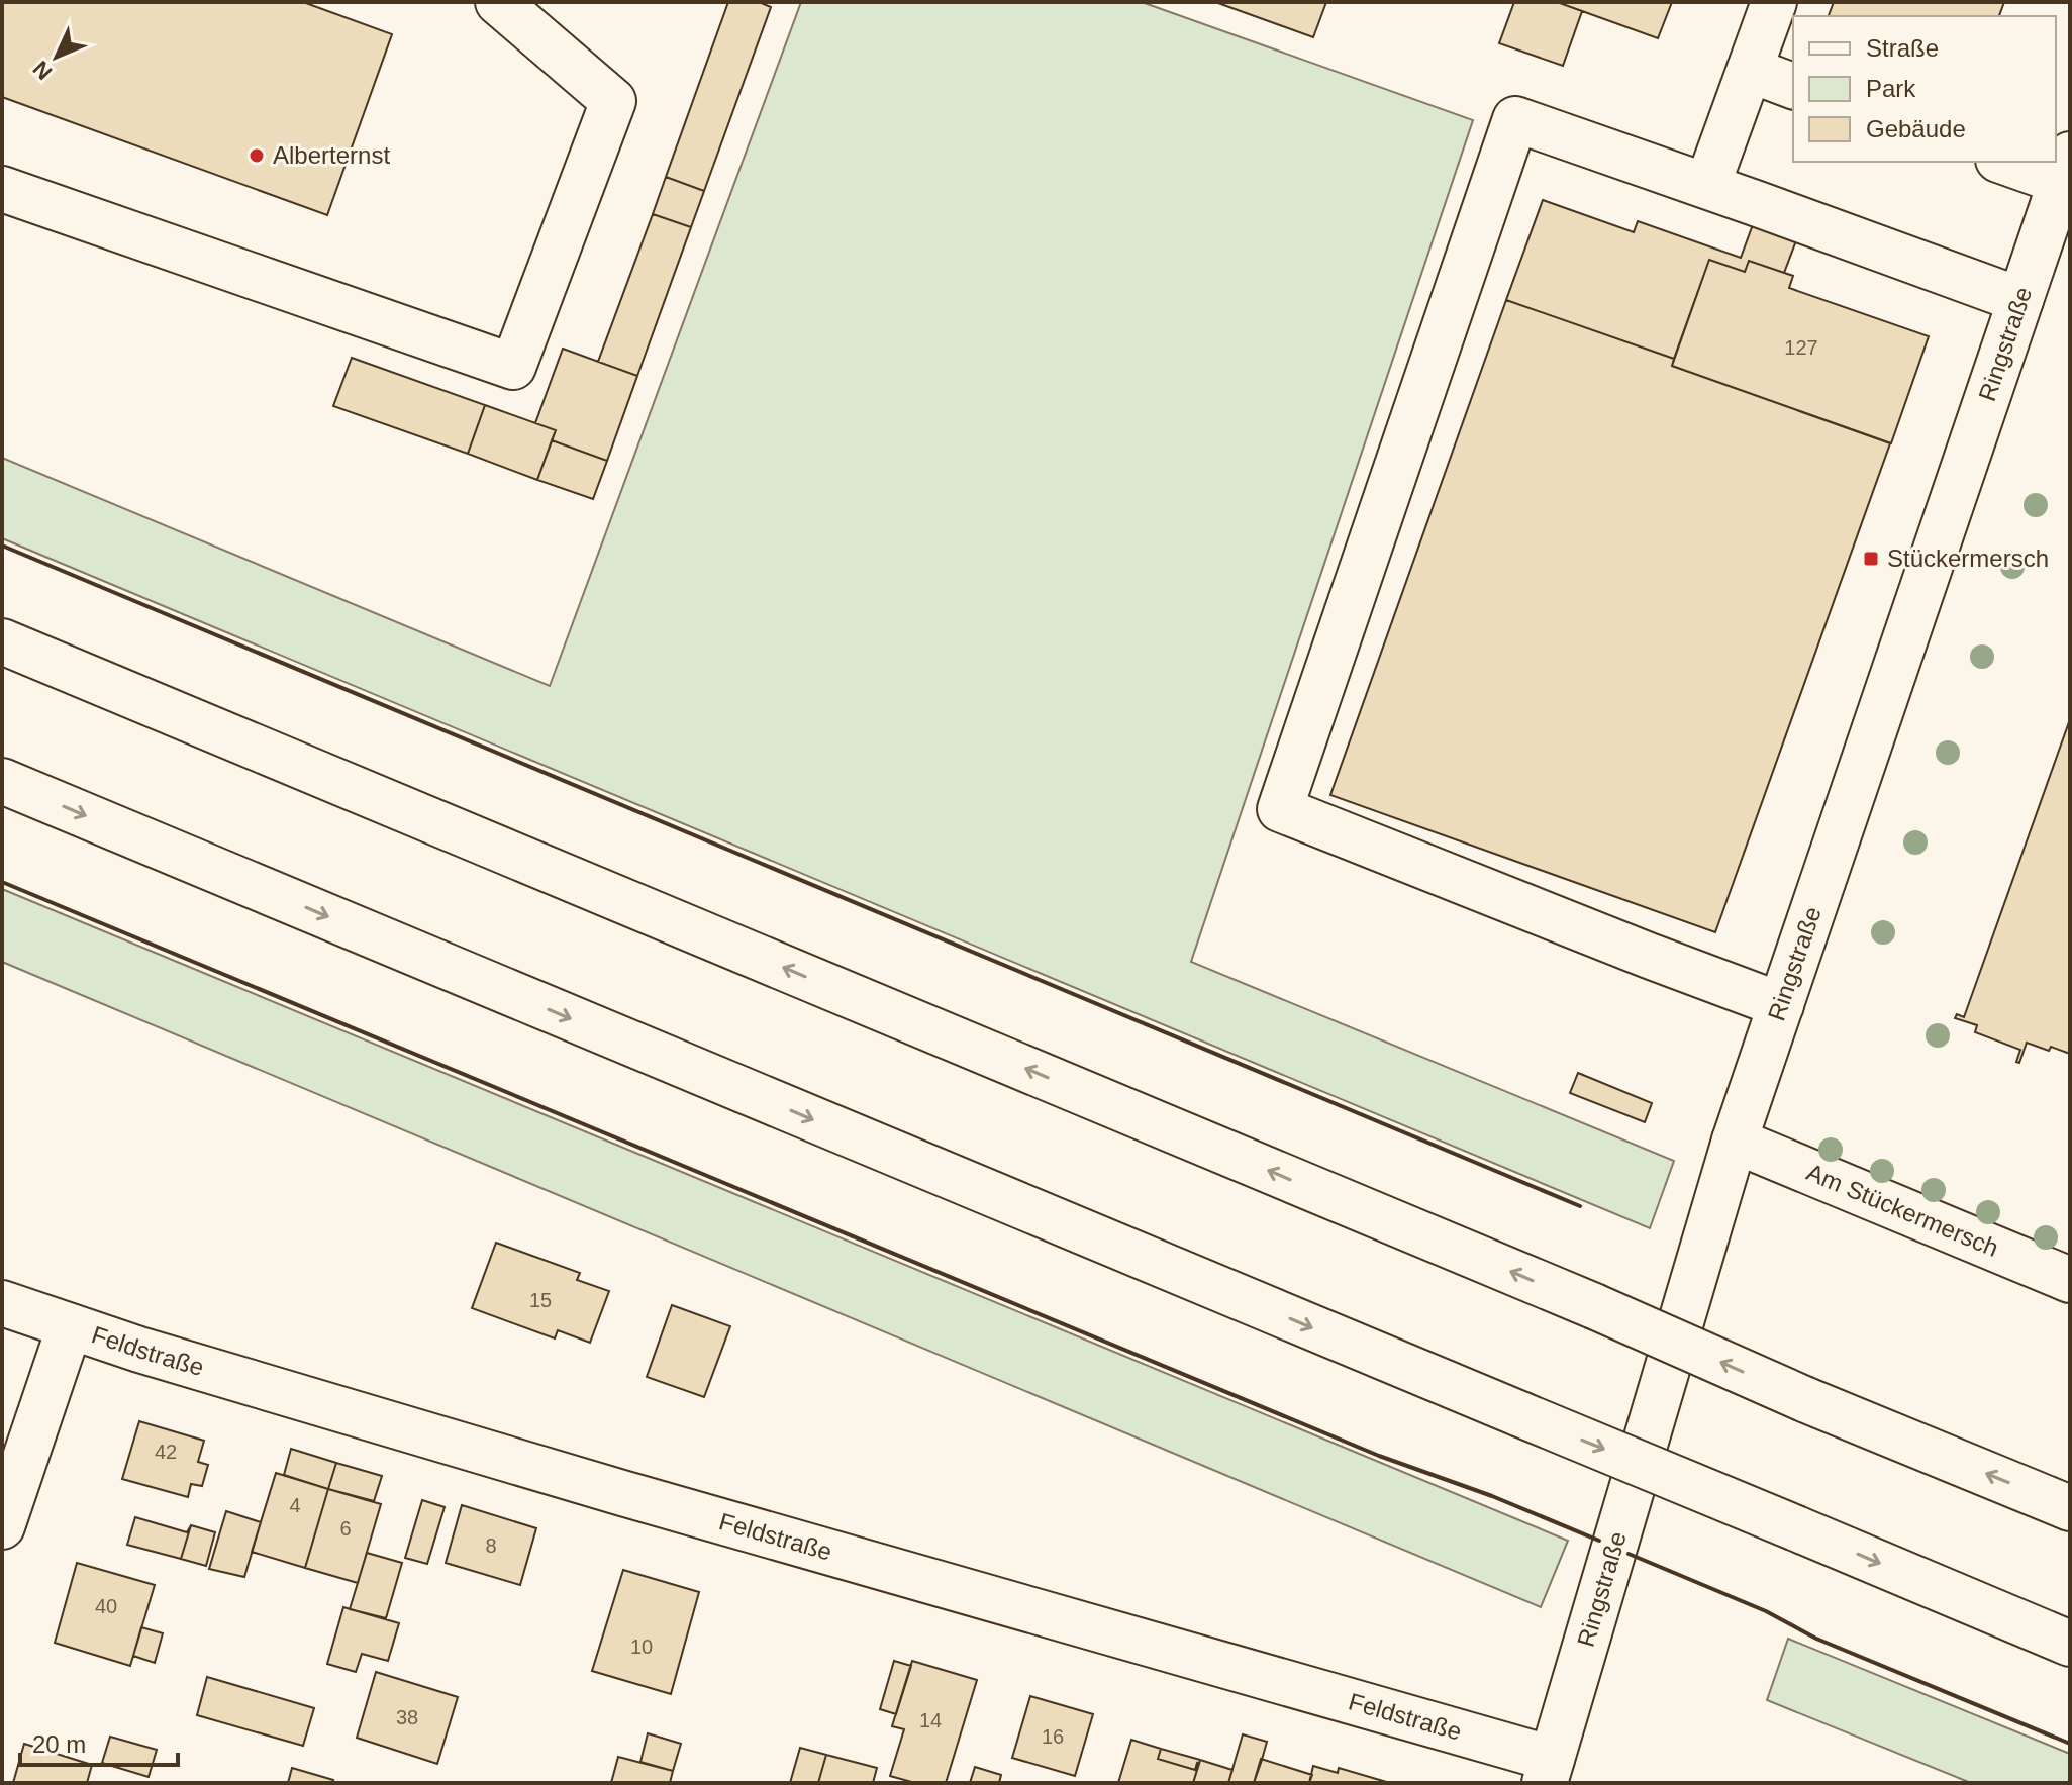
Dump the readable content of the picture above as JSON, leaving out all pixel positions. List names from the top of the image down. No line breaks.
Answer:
{"streets":{"main road":["Ringstraße","Am Stückermersch","Feldstraße"]},"crossings":[["Ringstraße","Am Stückermersch"],["Ringstraße","Feldstraße"]],"places":{"other":["Alberternst"],"transit":["Stückermersch"]},"house_numbers":["127","15","42","4","6","8","40","10","38","14","16"],"legend":["Straße","Park","Gebäude"],"scale_bar":"20 m","north":"bottom left"}
